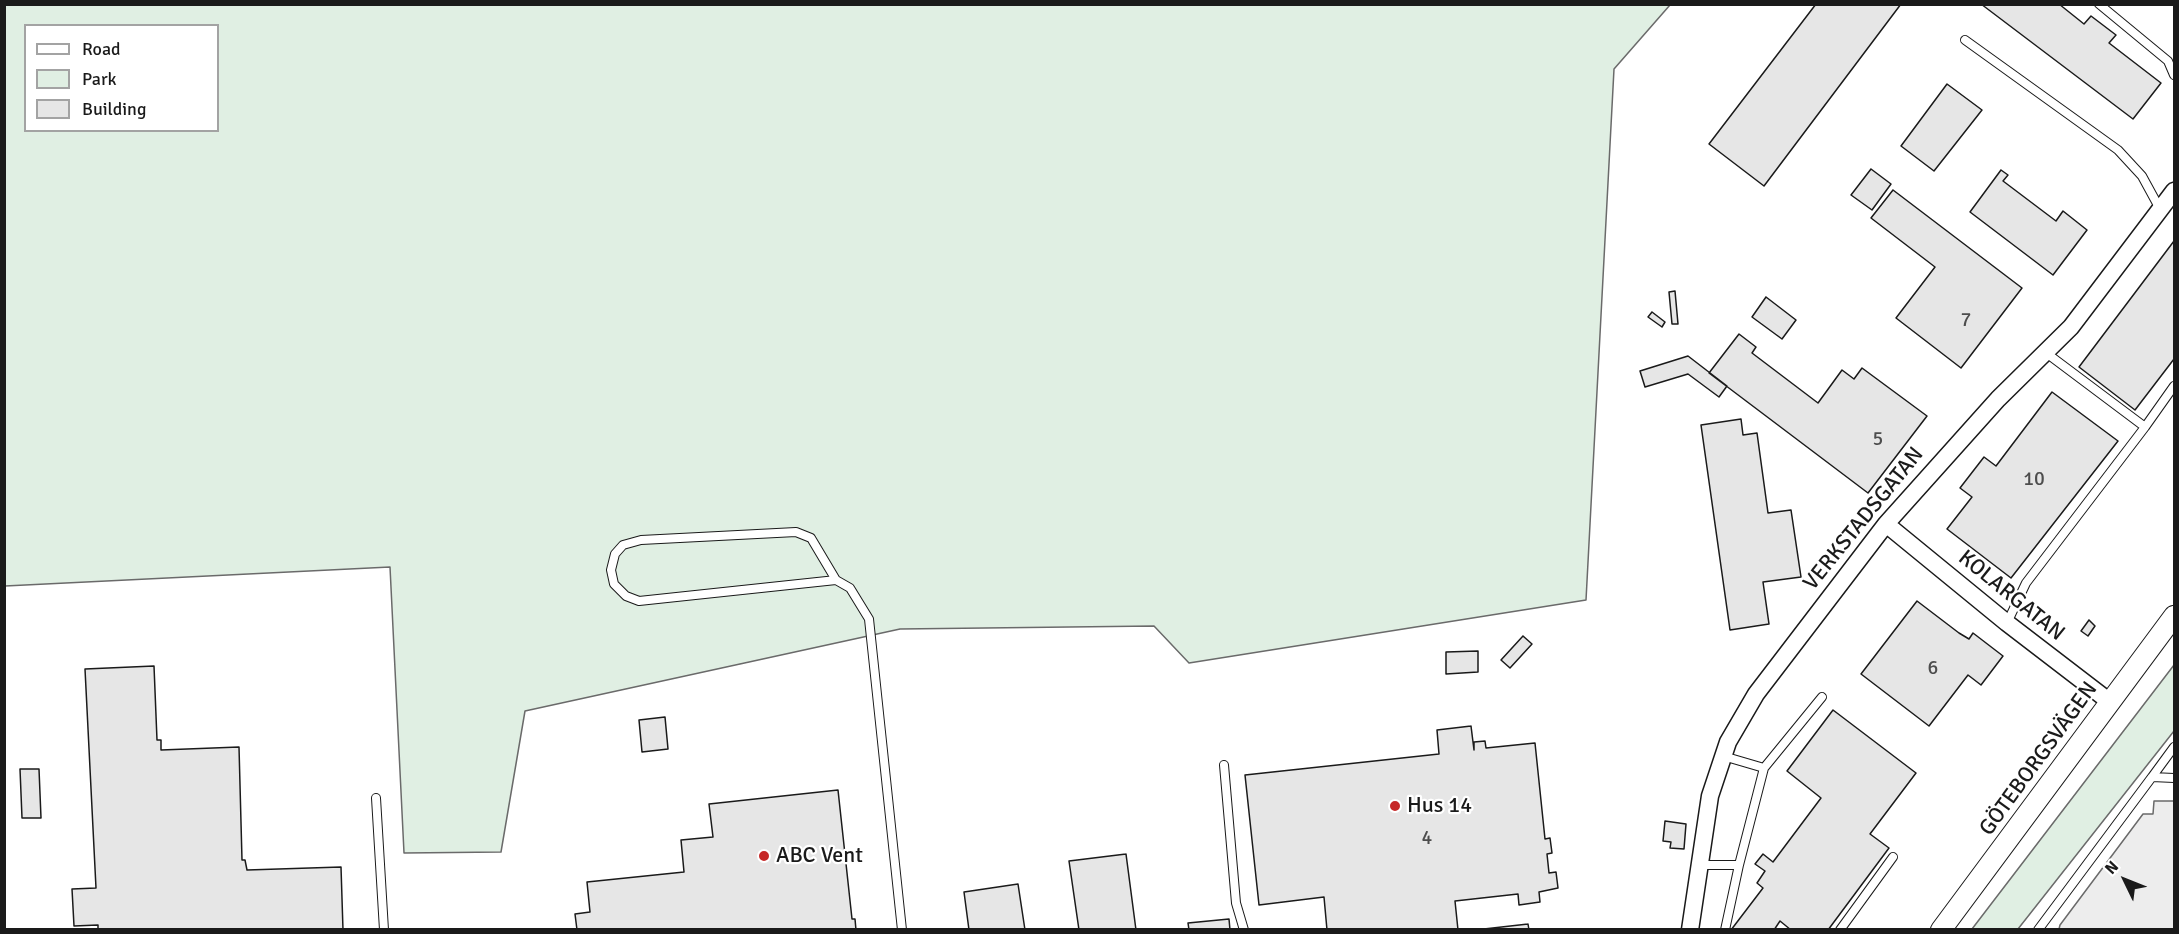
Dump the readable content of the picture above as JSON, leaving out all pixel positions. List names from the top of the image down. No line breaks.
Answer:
{"streets":{"street":["VERKSTADSGATAN","KOLARGATAN","GÖTEBORGSVÄGEN"]},"crossings":[["VERKSTADSGATAN","KOLARGATAN"],["KOLARGATAN","GÖTEBORGSVÄGEN"]],"places":["Hus 14","ABC Vent"],"house_numbers":["7","5","10","6","4"],"legend":["Road","Park","Building"],"north":"top left"}
